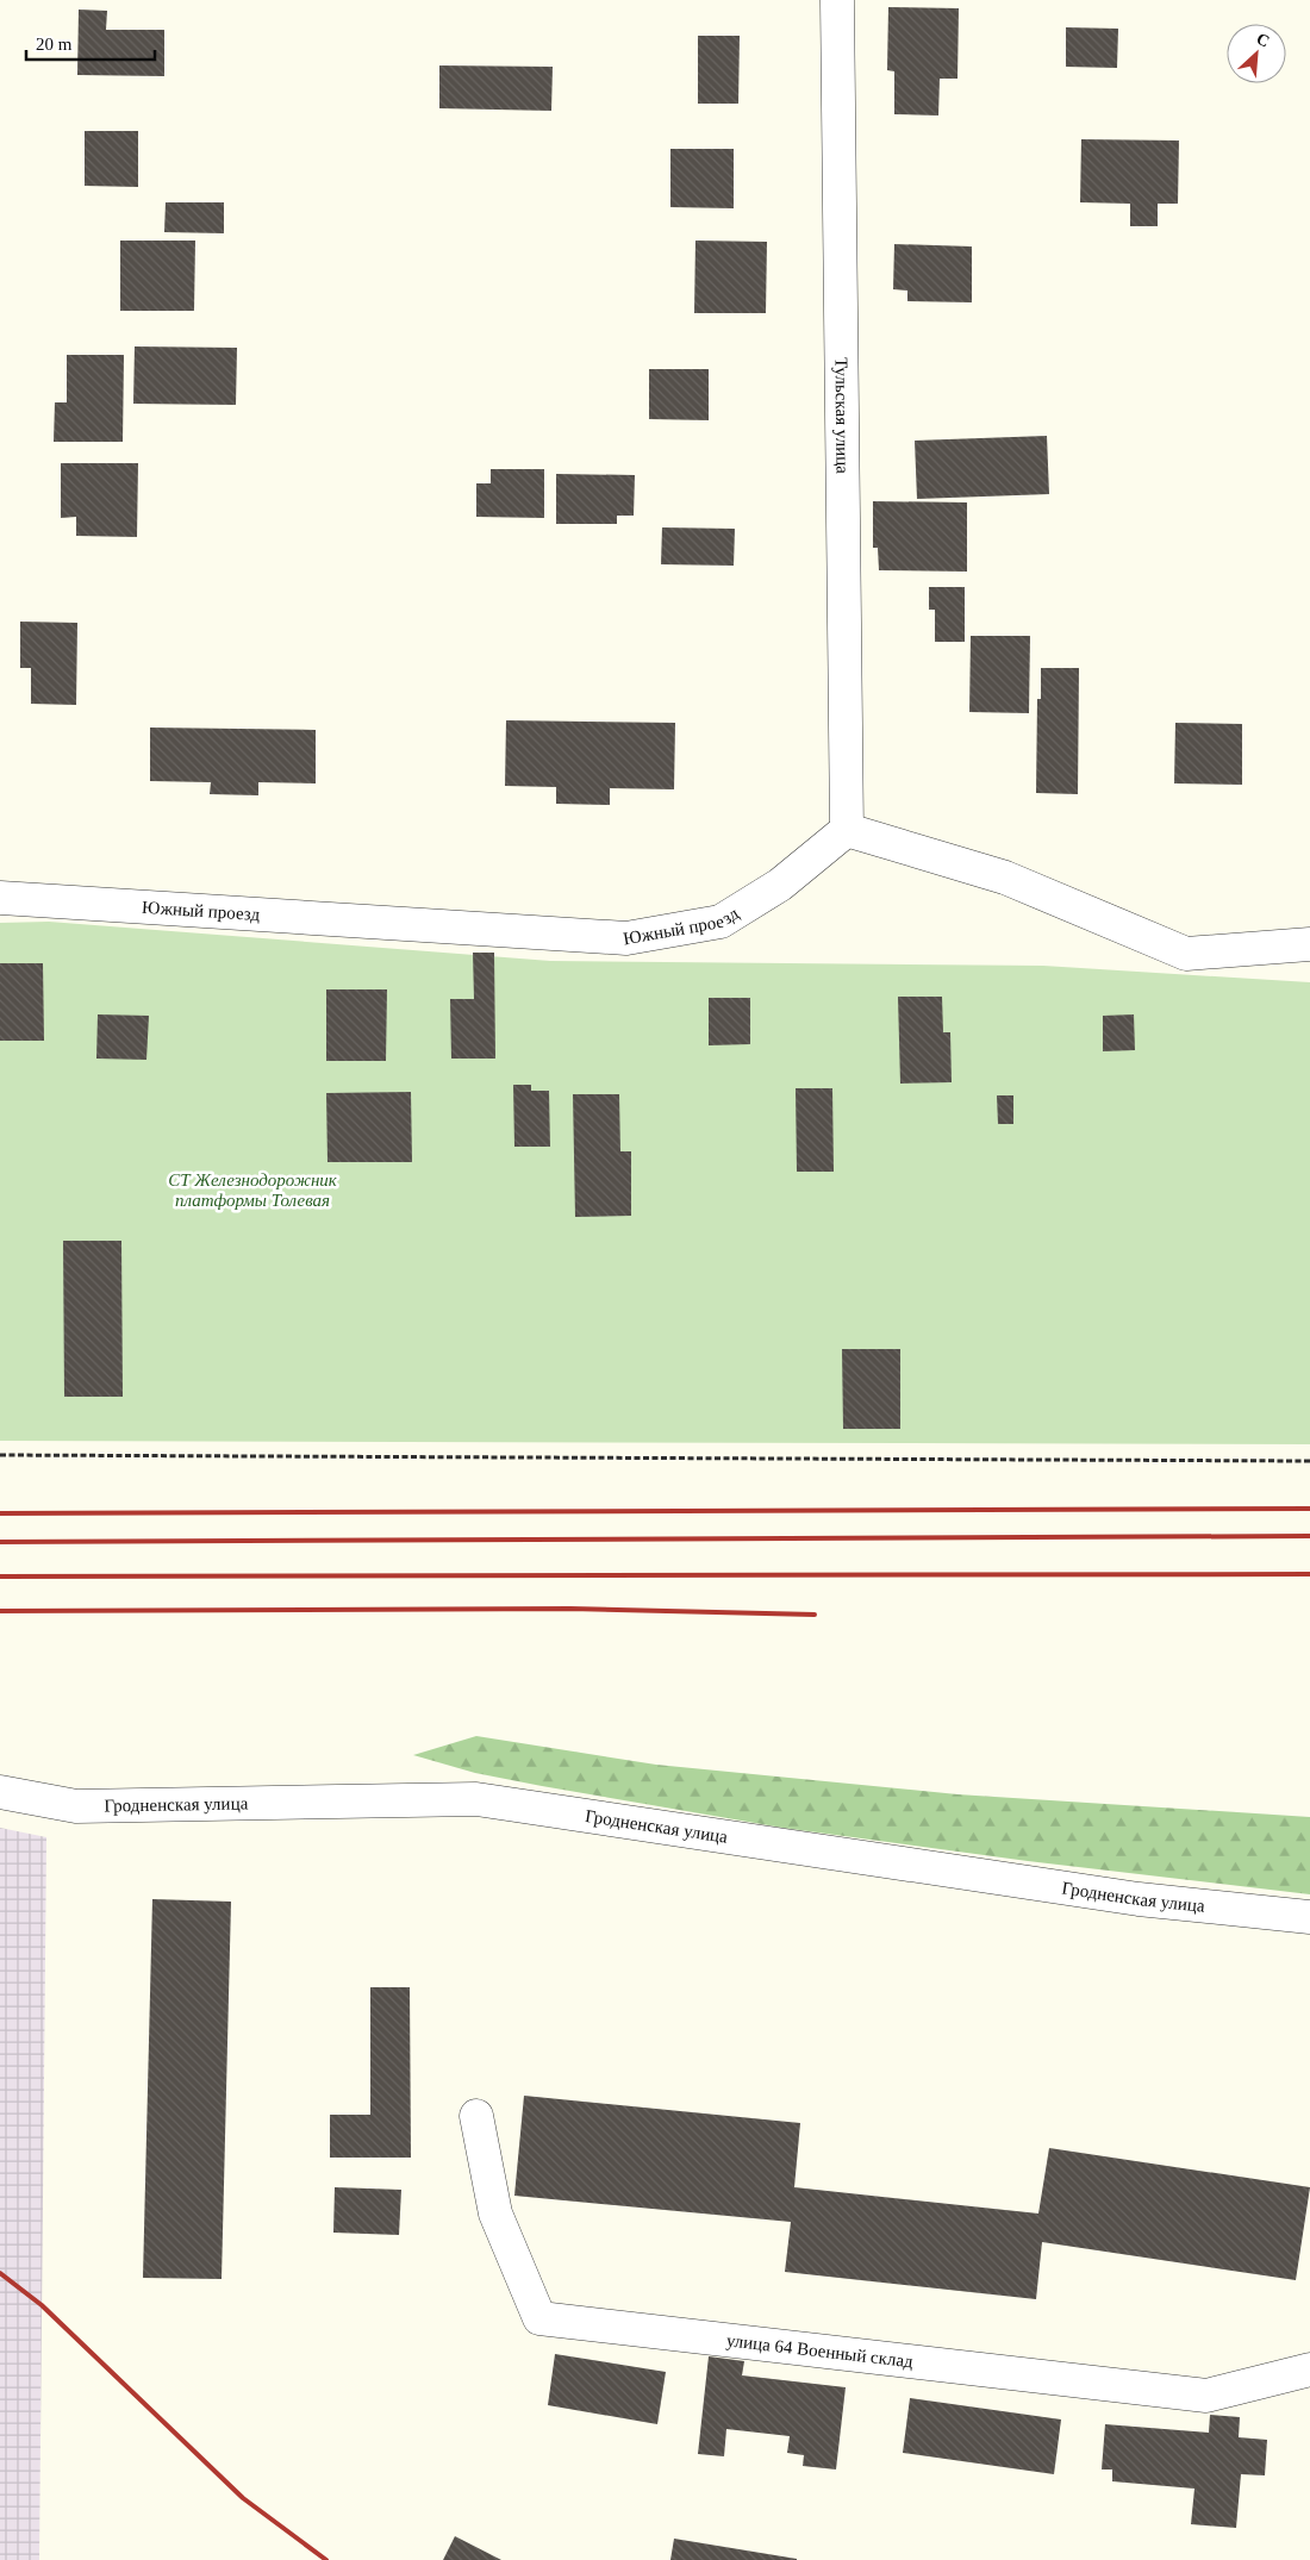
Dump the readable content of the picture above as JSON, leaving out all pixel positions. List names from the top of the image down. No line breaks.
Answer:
{"streets":{"street":["Тульская улица","Южный проезд","Гродненская улица","улица 64 Военный склад"]},"crossings":[["Тульская улица","Южный проезд"]],"parks":["СТ Железнодорожник платформы Толевая"],"scale_bar":"20 m","north":"top right"}
